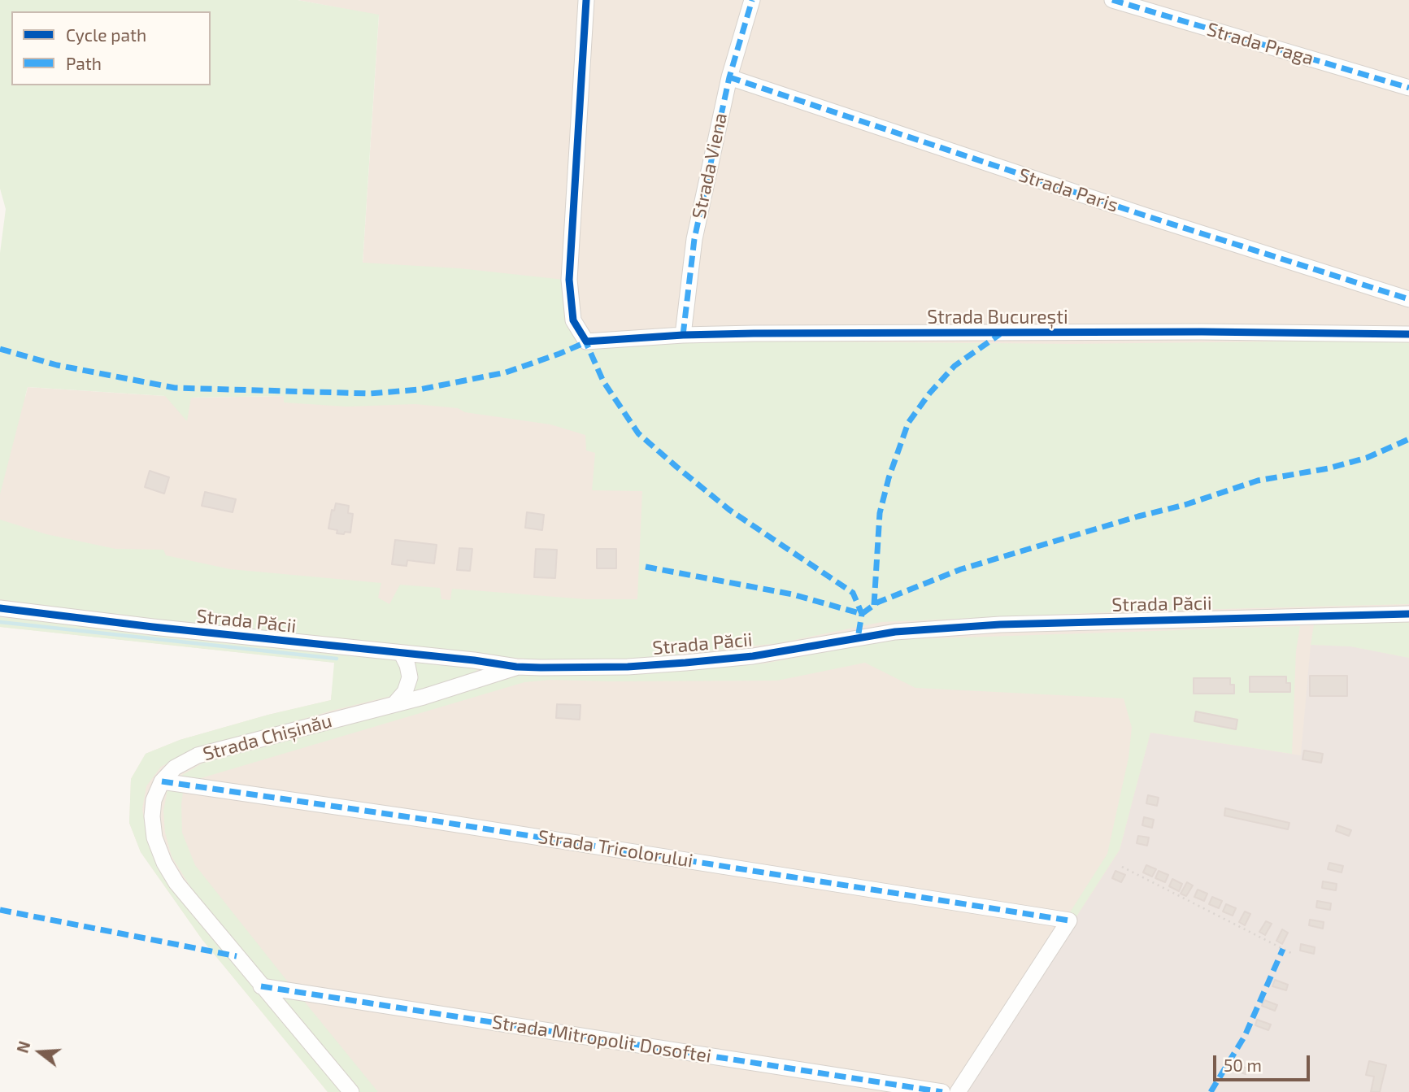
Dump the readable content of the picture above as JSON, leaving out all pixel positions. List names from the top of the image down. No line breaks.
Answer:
{"streets":{"street":["Strada Praga","Strada Viena","Strada Paris","Strada București","Strada Păcii","Strada Chișinău","Strada Tricolorului","Strada Mitropolit Dosoftei"]},"crossings":[["Strada Viena","Strada Paris"],["Strada Viena","Strada București"],["Strada Păcii","Strada Chișinău"],["Strada Chișinău","Strada Tricolorului"]],"legend":["Cycle path","Path"],"scale_bar":"50 m","north":"left"}
